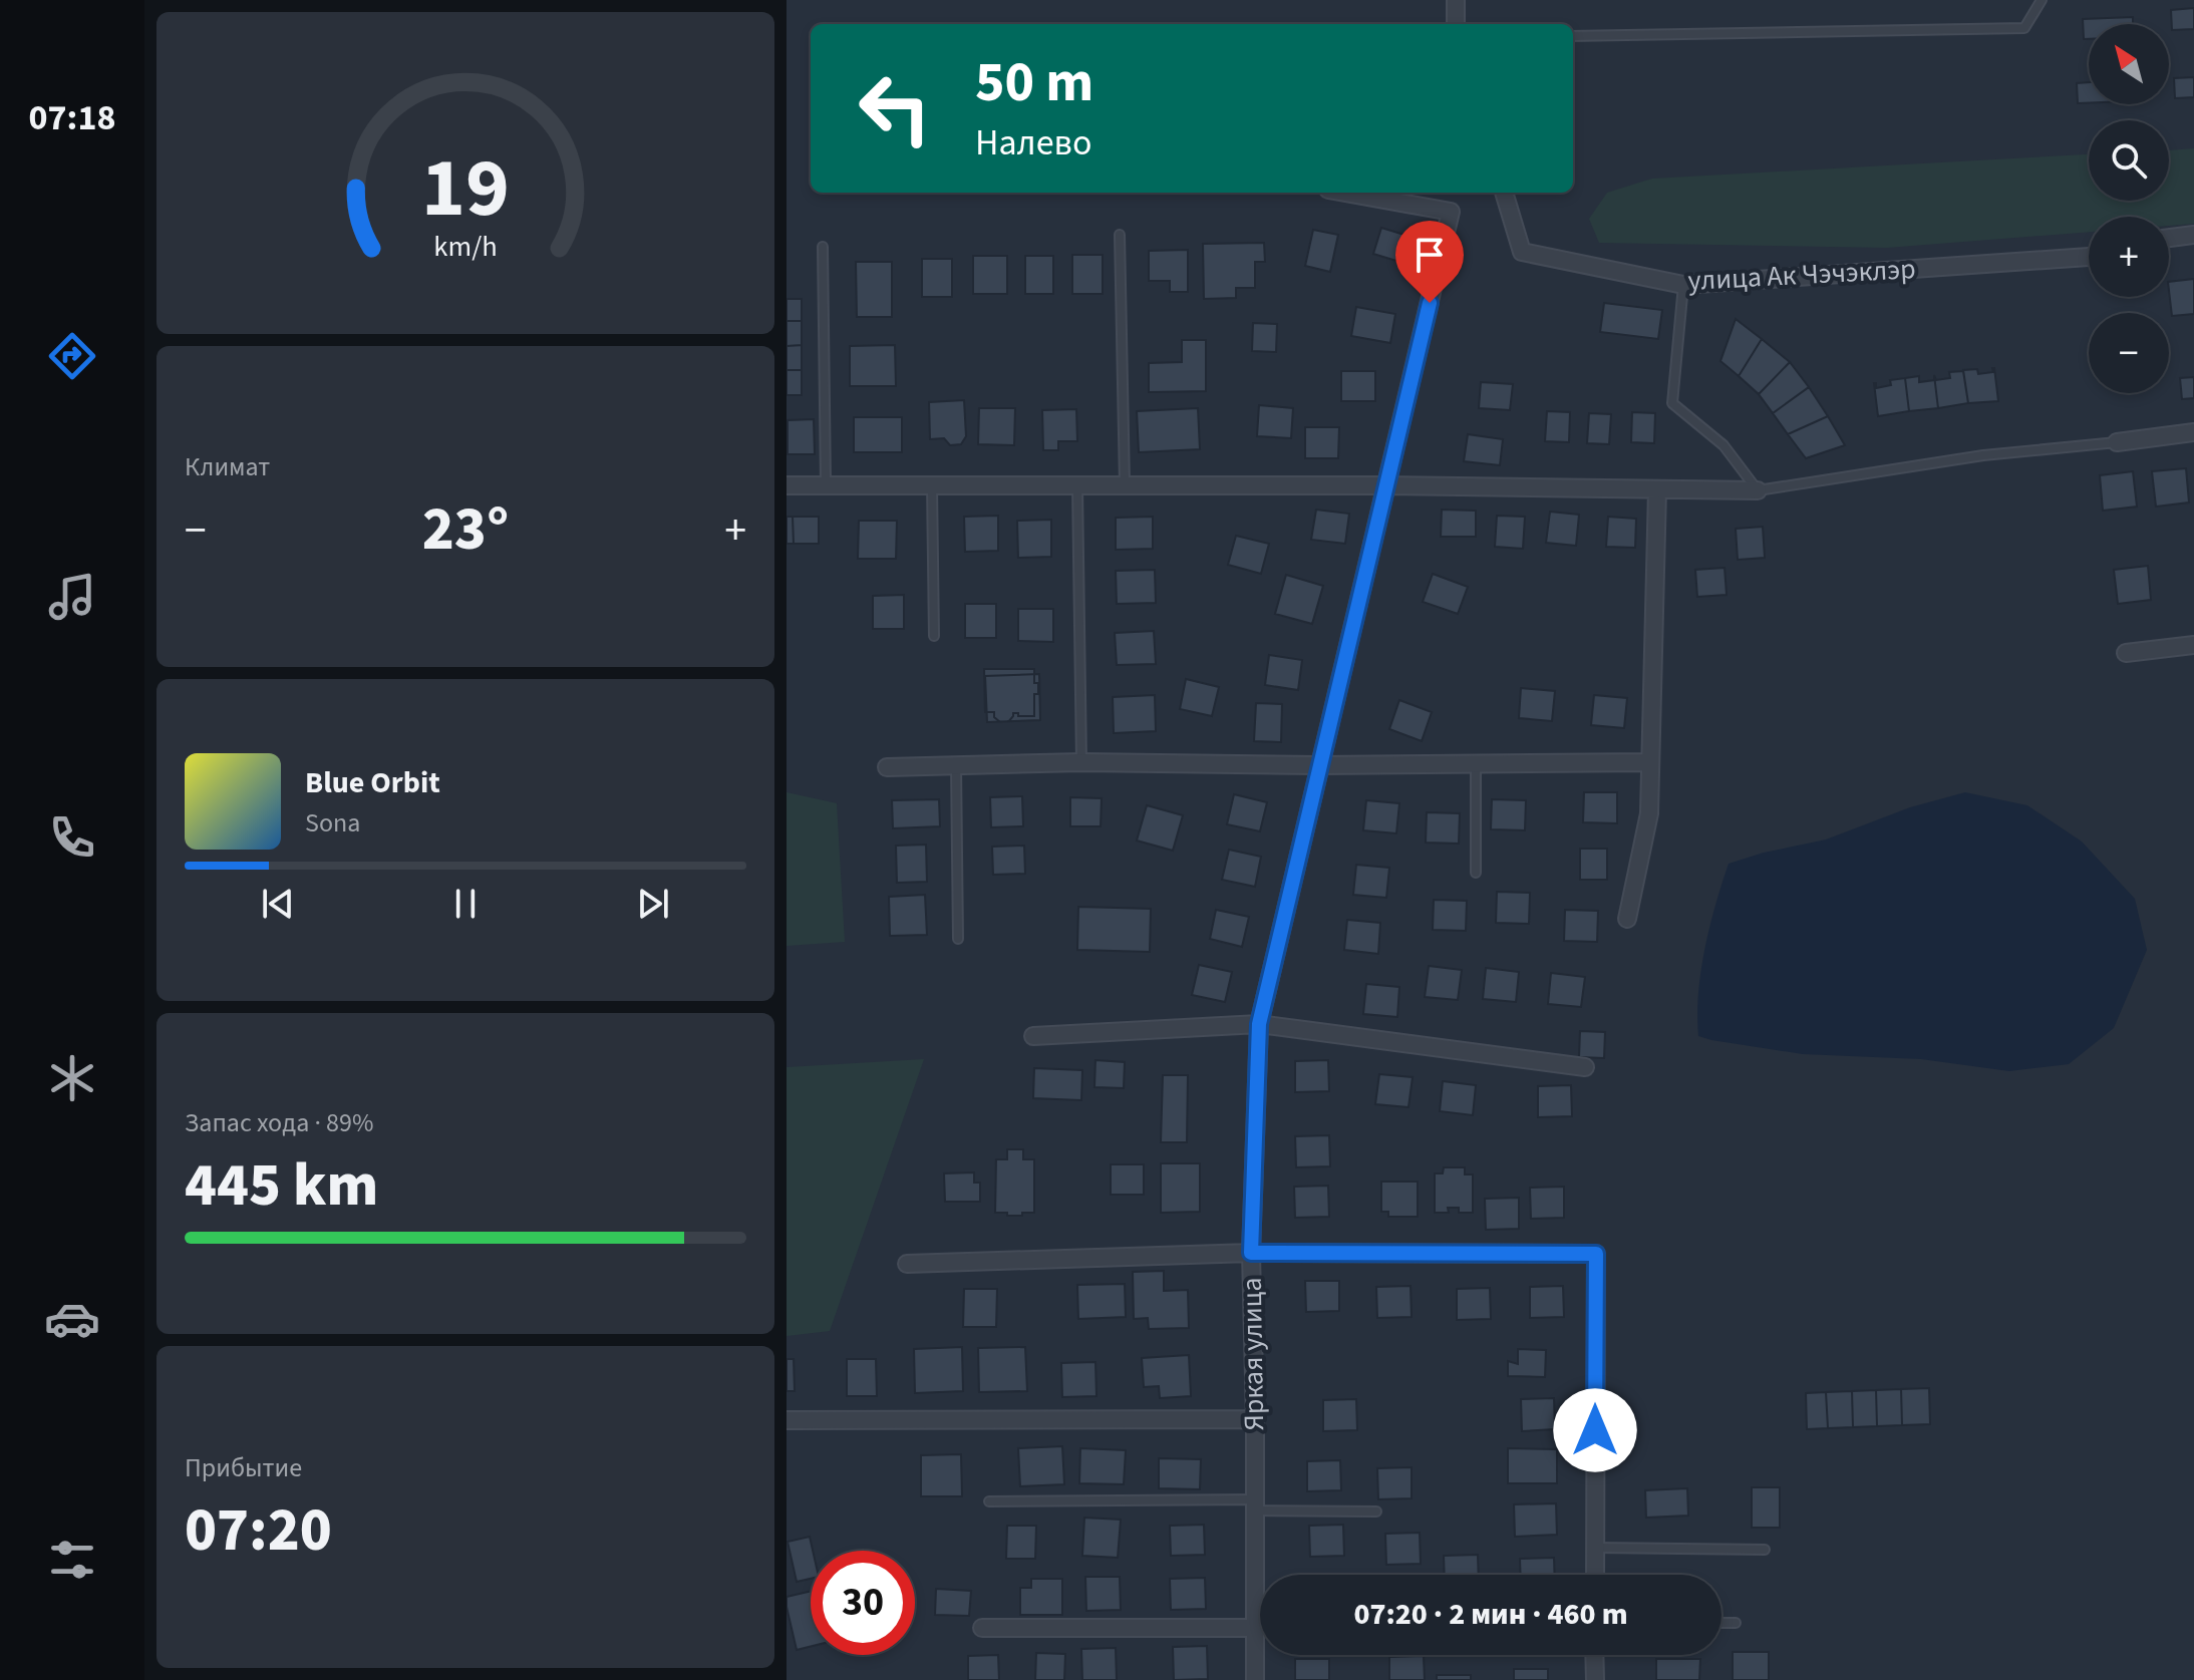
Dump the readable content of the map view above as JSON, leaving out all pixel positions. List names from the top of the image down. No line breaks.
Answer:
{"streets":{"street":["улица Ак Чэчэклэр","Яркая улица"]},"north":"top left","page":{"tabs":"07:18","map_buttons":["+","−"],"turn":["50 m","Налево"],"tile":["Климат",["Запас хода · 89%","445 km"],["Прибытие","07:20"]],"heat":["−","23°","+"],"song":["Blue Orbit","Sona"],"limit":"30","trip":"07:20 · 2 мин · 460 m","gauge":["19","km/h"]}}
